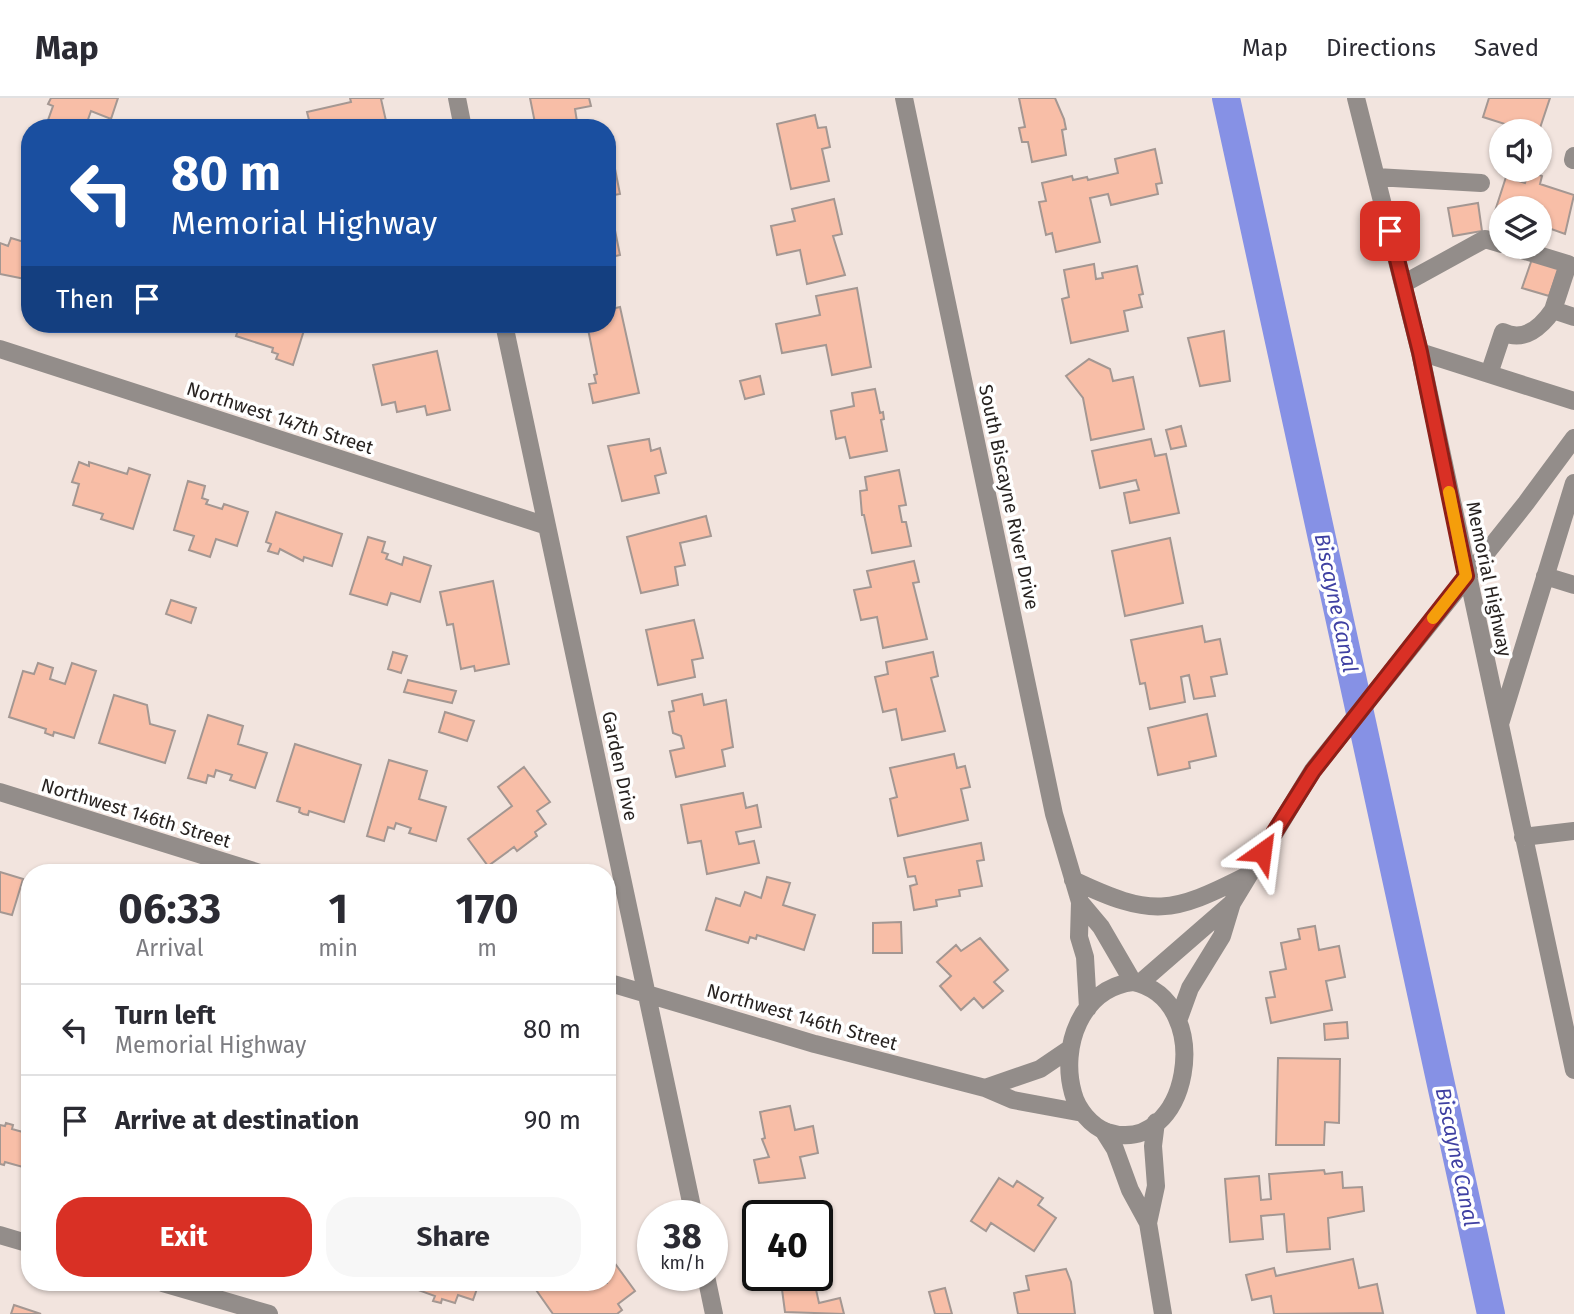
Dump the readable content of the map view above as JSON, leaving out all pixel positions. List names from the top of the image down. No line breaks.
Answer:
{"streets":{"street":["Northwest 147th Street","South Biscayne River Drive","Memorial Highway","Garden Drive","Northwest 146th Street"]},"crossings":[["Northwest 147th Street","Garden Drive"],["South Biscayne River Drive","Northwest 146th Street"],["Garden Drive","Northwest 146th Street"]],"water":["Biscayne Canal"],"page":{"header":"Map","nav":["Map","Directions","Saved"],"turn":["80 m","Memorial Highway"],"then":"Then","eta":["06:33","Arrival","1","min","170","m"],"list":[{"name":"Turn left","note":"Memorial Highway","value":"80 m"},{"name":"Arrive at destination","value":"90 m"}],"buttons":["Exit","Share"],"speed":"38 km/h","limit":"40"}}
